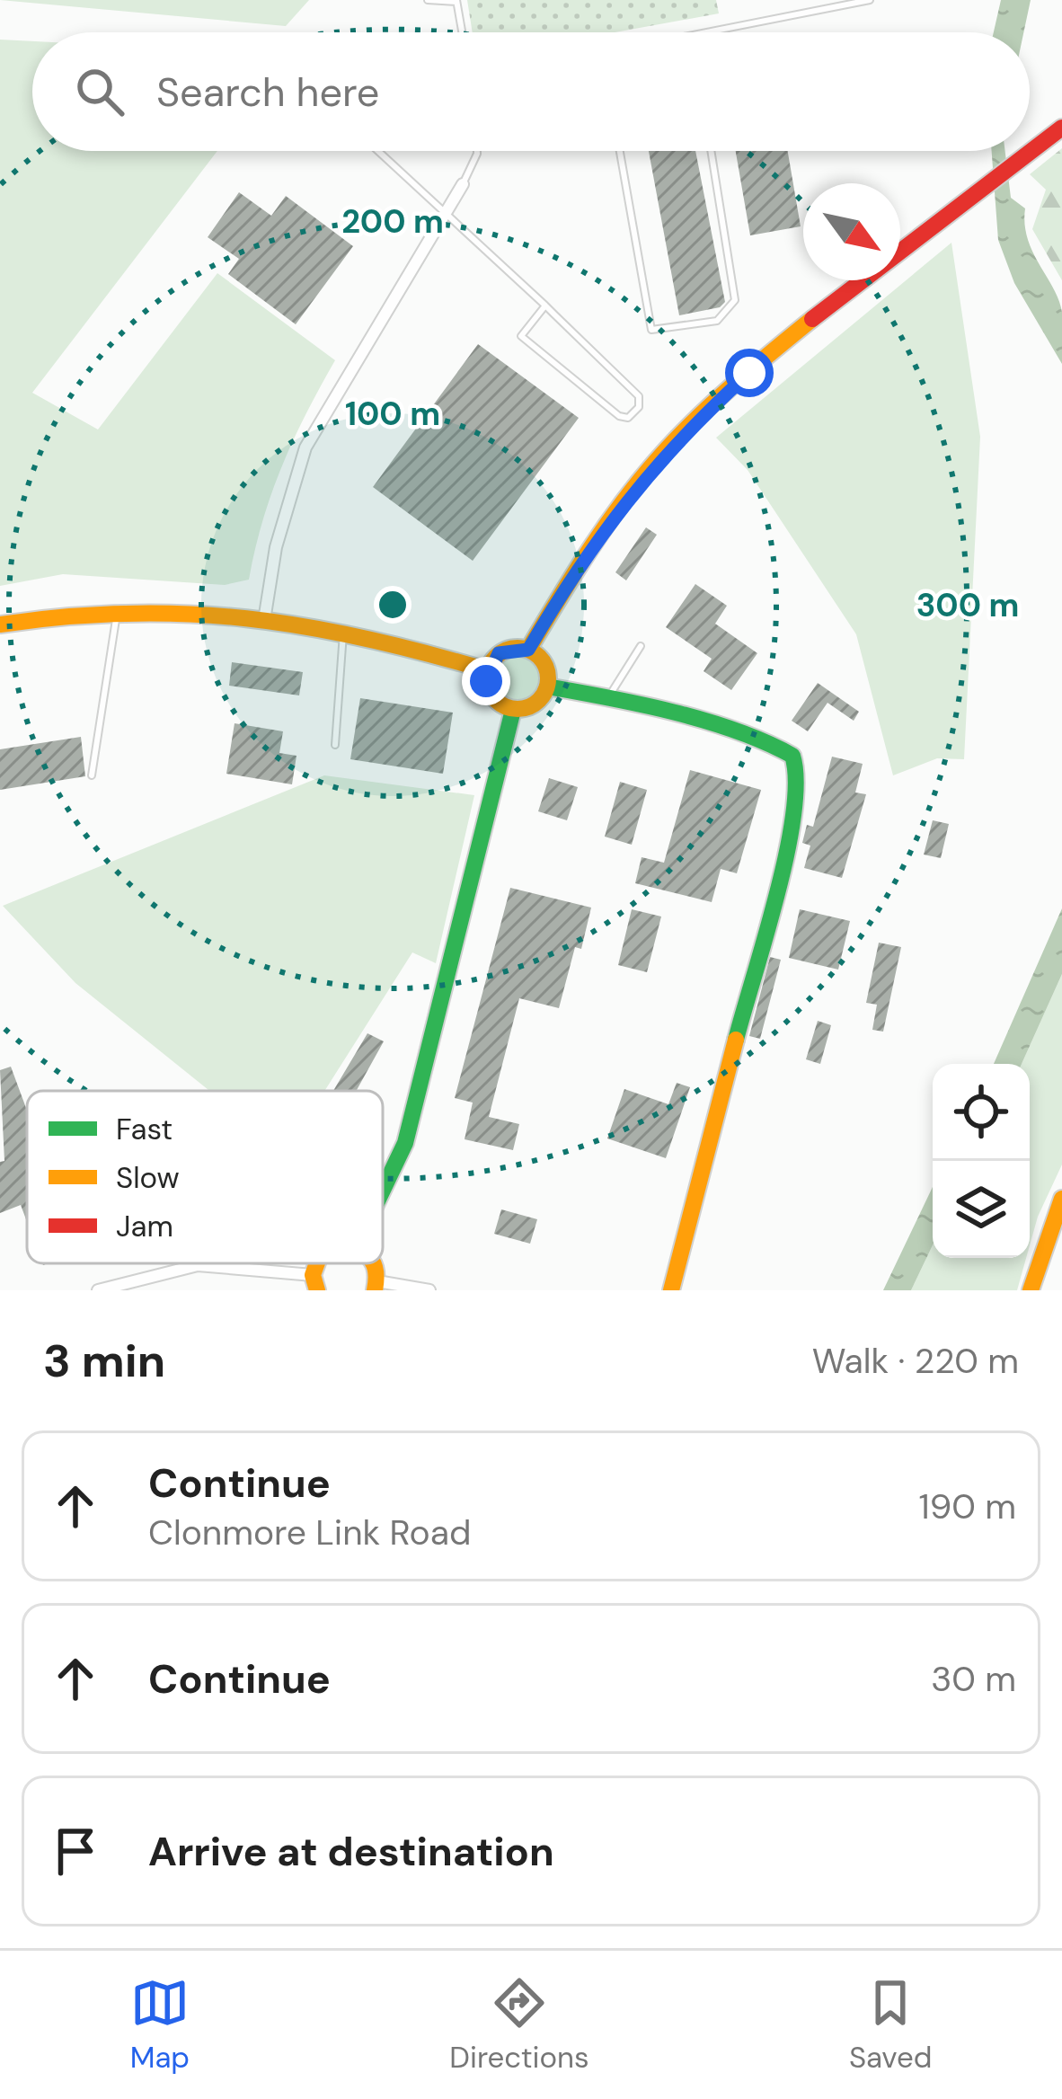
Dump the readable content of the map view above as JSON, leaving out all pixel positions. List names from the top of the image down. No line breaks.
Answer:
{"legend":["Fast","Slow","Jam"],"north":"bottom right","page":{"search":"Search here","heading":["3 min","Walk · 220 m"],"list":[["Continue","Clonmore Link Road","190 m"],["Continue","30 m"],"Arrive at destination"],"nav":["Map","Directions","Saved"]},"rings":["200 m","100 m","300 m"]}
